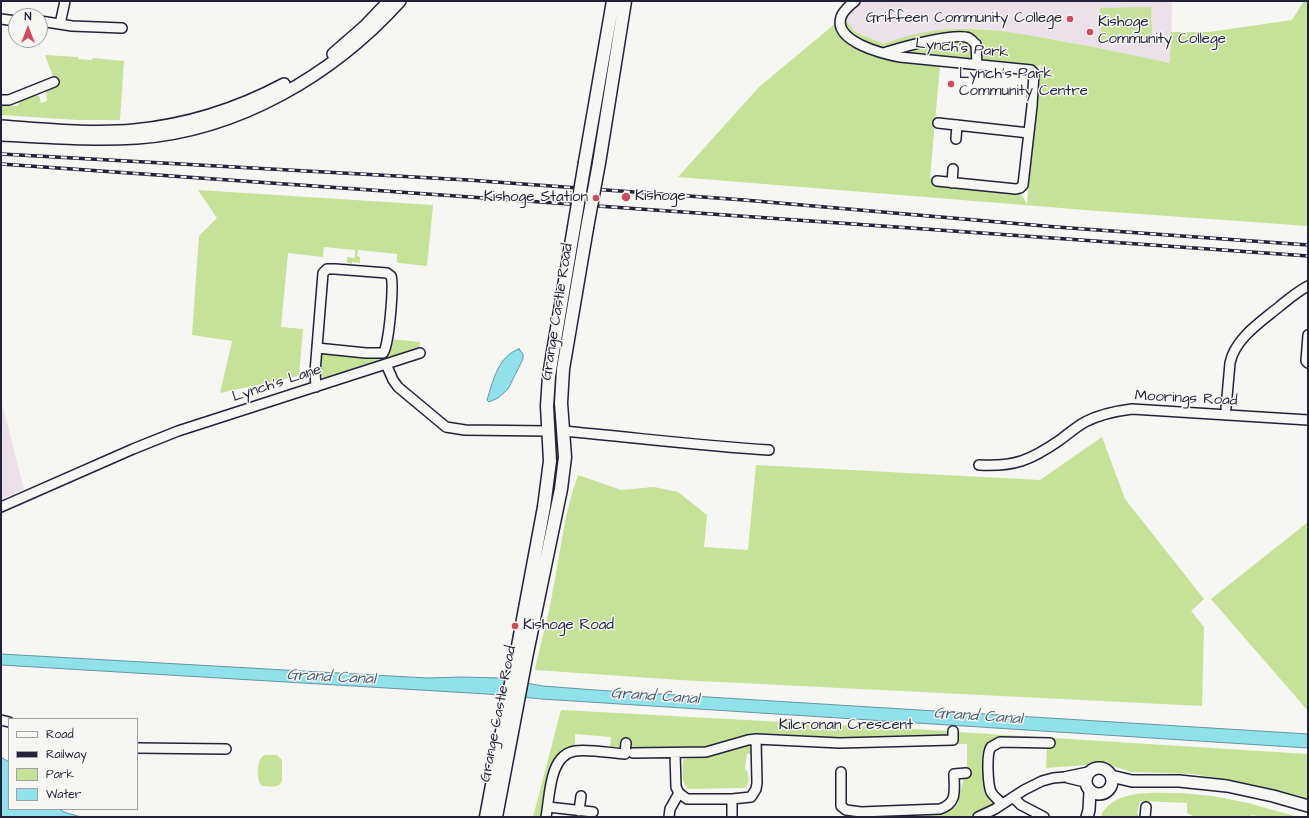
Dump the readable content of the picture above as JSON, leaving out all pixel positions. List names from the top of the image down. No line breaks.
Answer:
{"streets":{"main road":["Grange Castle Road"],"street":["Lynch's Park","Lynch's Lane","Moorings Road","Kilcronan Crescent"]},"water":["Grand Canal"],"places":["Griffeen Community College","Kishoge Community College","Lynch's Park Community Centre","Kishoge","Kishoge Station","Kishoge Road"],"legend":["Road","Railway","Park","Water"],"north":"top"}
